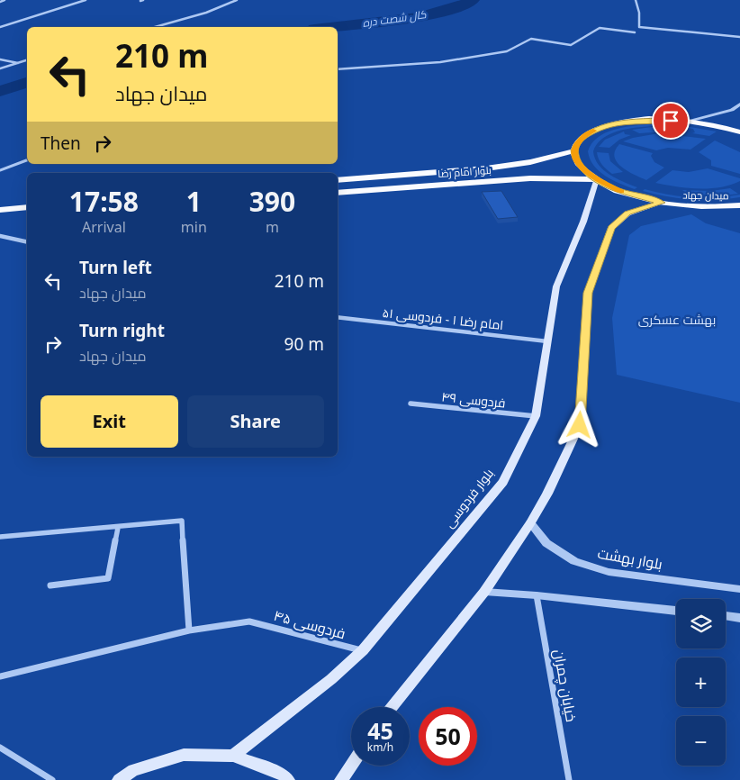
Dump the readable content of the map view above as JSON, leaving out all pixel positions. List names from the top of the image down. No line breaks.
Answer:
{"streets":{"main road":["بلوار امام رضا","میدان جهاد","بلوار فردوسی"],"street":["امام رضا ۱ - فردوسی ۵۱","فردوسی ۴۹","بلوار بهشت","فردوسی ۴۵","خیابان چمران"]},"crossings":[["بلوار امام رضا","میدان جهاد"],["بلوار امام رضا","بلوار فردوسی"],["میدان جهاد","بلوار فردوسی"],["امام رضا ۱ - فردوسی ۵۱","بلوار فردوسی"],["فردوسی ۴۹","بلوار فردوسی"],["بلوار فردوسی","فردوسی ۴۵"]],"water":["کال شصت دره"],"parks":["بهشت عسکری"],"page":{"turn":["210 m","میدان جهاد"],"then":"Then","eta":["17:58","Arrival","1","min","390","m"],"list":[{"name":"Turn left","note":"میدان جهاد","value":"210 m"},{"name":"Turn right","note":"میدان جهاد","value":"90 m"}],"buttons":["Exit","Share"],"map_buttons":["+","−"],"speed":"45 km/h","limit":"50"}}
